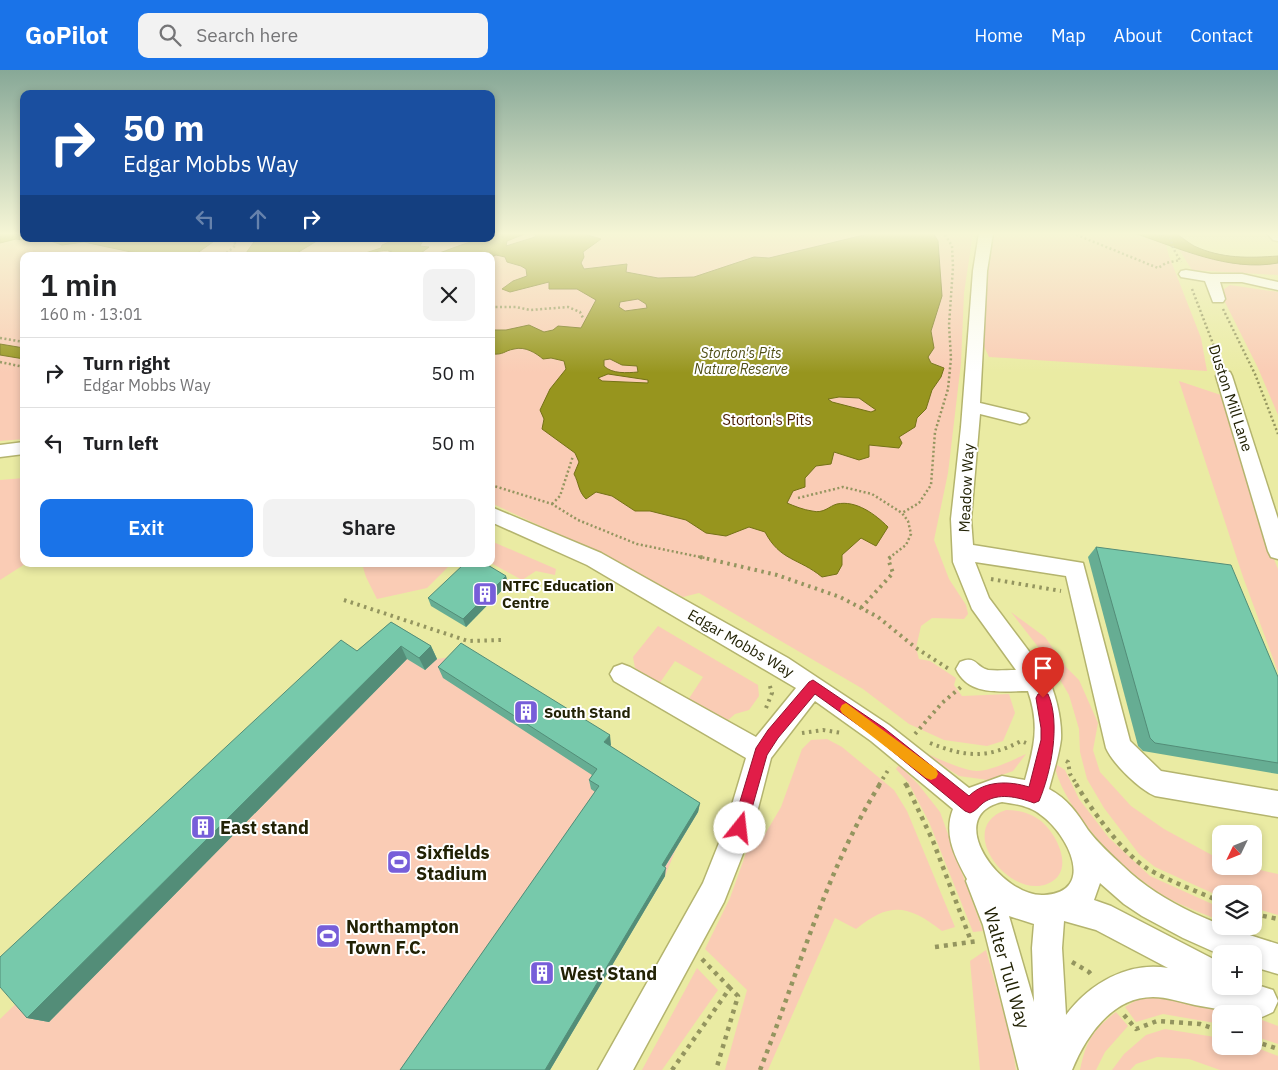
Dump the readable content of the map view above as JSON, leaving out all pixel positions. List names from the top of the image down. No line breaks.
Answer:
{"streets":{"street":["Duston Mill Lane","Meadow Way","Edgar Mobbs Way","Walter Tull Way"]},"crossings":[["Meadow Way","Edgar Mobbs Way"],["Meadow Way","Walter Tull Way"],["Edgar Mobbs Way","Walter Tull Way"]],"water":["Storton's Pits Nature Reserve"],"parks":["Storton's Pits"],"places":{"building":["NTFC Education Centre","South Stand","East stand","West Stand"],"sports":["Sixfields Stadium","Northampton Town F.C."]},"north":"bottom left","page":{"header":"GoPilot","search":"Search here","nav":["Home","Map","About","Contact"],"turn":["50 m","Edgar Mobbs Way"],"heading":["1 min","160 m · 13:01"],"list":[{"name":"Turn right","note":"Edgar Mobbs Way","value":"50 m"},{"name":"Turn left","value":"50 m"}],"buttons":["Exit","Share"],"map_buttons":["+","−"]}}
